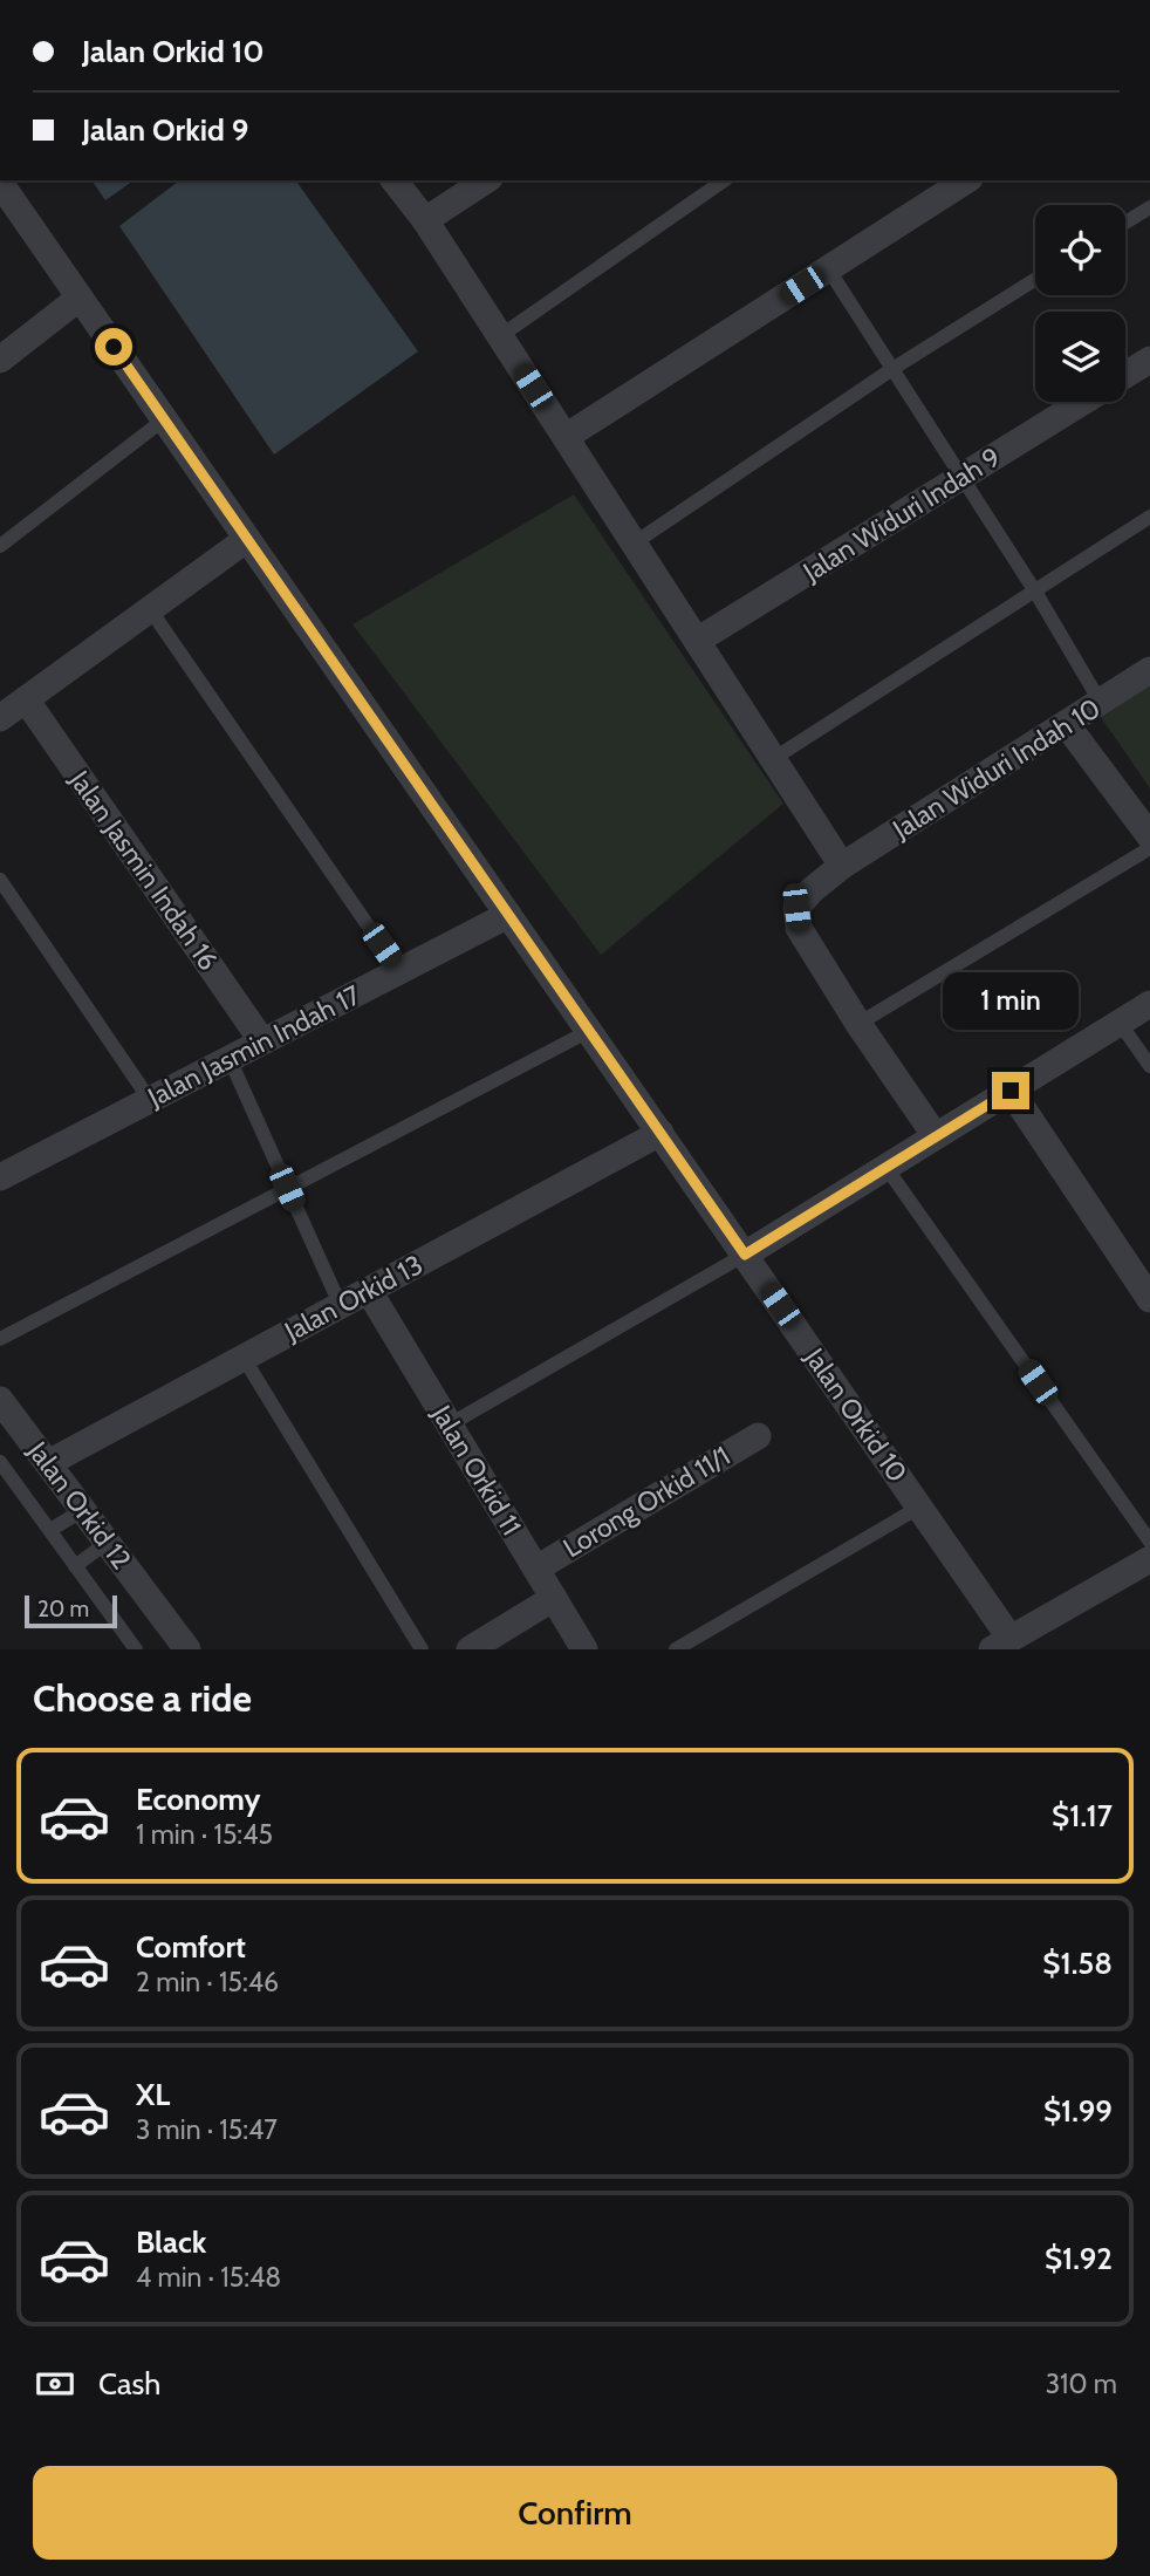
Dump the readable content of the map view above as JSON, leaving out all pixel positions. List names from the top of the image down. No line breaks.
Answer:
{"streets":{"street":["Jalan Widuri Indah 9","Jalan Widuri Indah 10","Jalan Jasmin Indah 16","Jalan Jasmin Indah 17","Jalan Orkid 13","Jalan Orkid 10","Jalan Orkid 11","Lorong Orkid 11/1","Jalan Orkid 12"]},"crossings":[["Jalan Jasmin Indah 16","Jalan Jasmin Indah 17"],["Jalan Jasmin Indah 17","Jalan Orkid 10"],["Jalan Orkid 13","Jalan Orkid 10"],["Jalan Orkid 13","Jalan Orkid 11"],["Jalan Orkid 13","Jalan Orkid 12"],["Jalan Orkid 11","Lorong Orkid 11/1"]],"scale_bar":"20 m","page":{"banner":["Jalan Orkid 10","Jalan Orkid 9"],"bubble":"1 min","scale":"20 m","heading":"Choose a ride","list":[{"name":"Economy","note":"1 min · 15:45","value":"$1.17"},{"name":"Comfort","note":"2 min · 15:46","value":"$1.58"},{"name":"XL","note":"3 min · 15:47","value":"$1.99"},{"name":"Black","note":"4 min · 15:48","value":"$1.92"}],"pay":["Cash","310 m"],"buttons":"Confirm"}}
